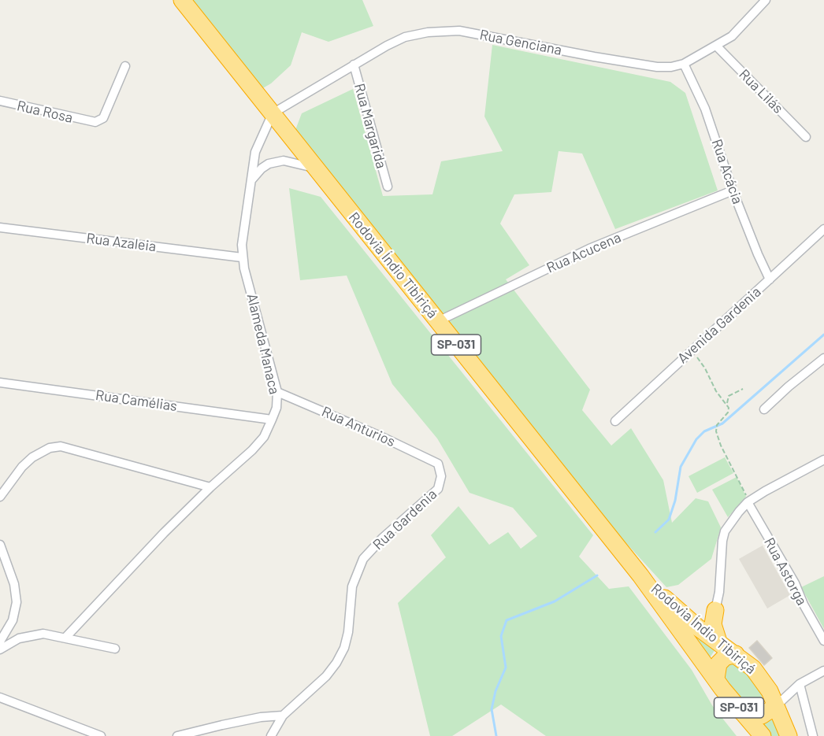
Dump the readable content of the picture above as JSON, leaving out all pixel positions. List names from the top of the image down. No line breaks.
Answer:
{"streets":{"highway":["Rodovia Índio Tibiriçá","SP-031"],"street":["Rua Genciana","Rua Lilás","Rua Rosa","Rua Margarida","Rua Acácia","Rua Azaleia","Rua Acucena","Avenida Gardenia","Alameda Manaca","Rua Camélias","Rua Anturios","Rua Gardenia","Rua Astorga"]},"crossings":[["Rua Genciana","Rua Lilás"],["Rua Genciana","Rua Margarida"],["Rua Genciana","Rua Acácia"],["Rua Genciana","Rodovia Índio Tibiriçá"],["Rua Genciana","Alameda Manaca"],["Rua Acácia","Rua Acucena"],["Rua Acácia","Avenida Gardenia"],["Rua Azaleia","Alameda Manaca"],["Rua Acucena","Rodovia Índio Tibiriçá"],["Rodovia Índio Tibiriçá","Alameda Manaca"],["Alameda Manaca","Rua Camélias"],["Alameda Manaca","Rua Anturios"],["Rua Anturios","Rua Gardenia"]]}
